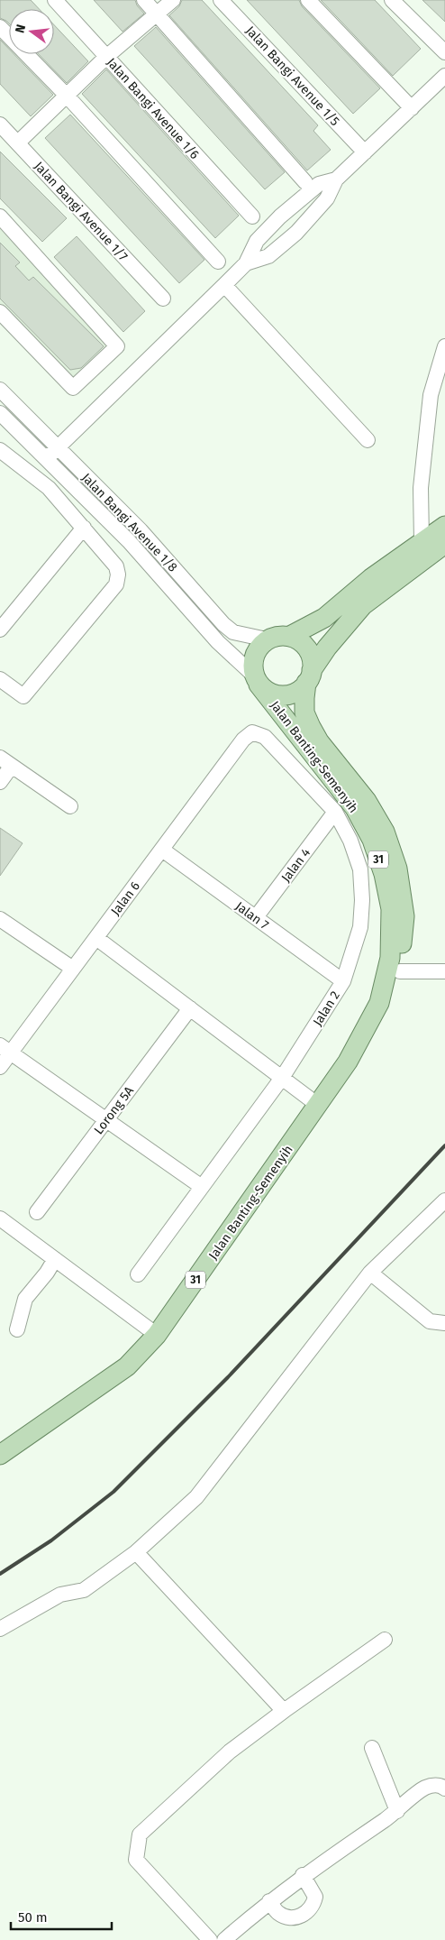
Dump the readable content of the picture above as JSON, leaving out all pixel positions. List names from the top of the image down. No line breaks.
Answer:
{"streets":{"main road":["Jalan Banting-Semenyih","31"],"street":["Jalan Bangi Avenue 1/5","Jalan Bangi Avenue 1/6","Jalan Bangi Avenue 1/7","Jalan Bangi Avenue 1/8","Jalan 4","Jalan 6","Jalan 7","Jalan 2","Lorong 5A"]},"crossings":[["Jalan Bangi Avenue 1/8","Jalan Banting-Semenyih"],["Jalan 4","Jalan 7"],["Jalan 4","Jalan 2"],["Jalan 6","Jalan 7"],["Jalan 6","Jalan 2"],["Jalan 7","Jalan 2"]],"scale_bar":"50 m","north":"left"}
